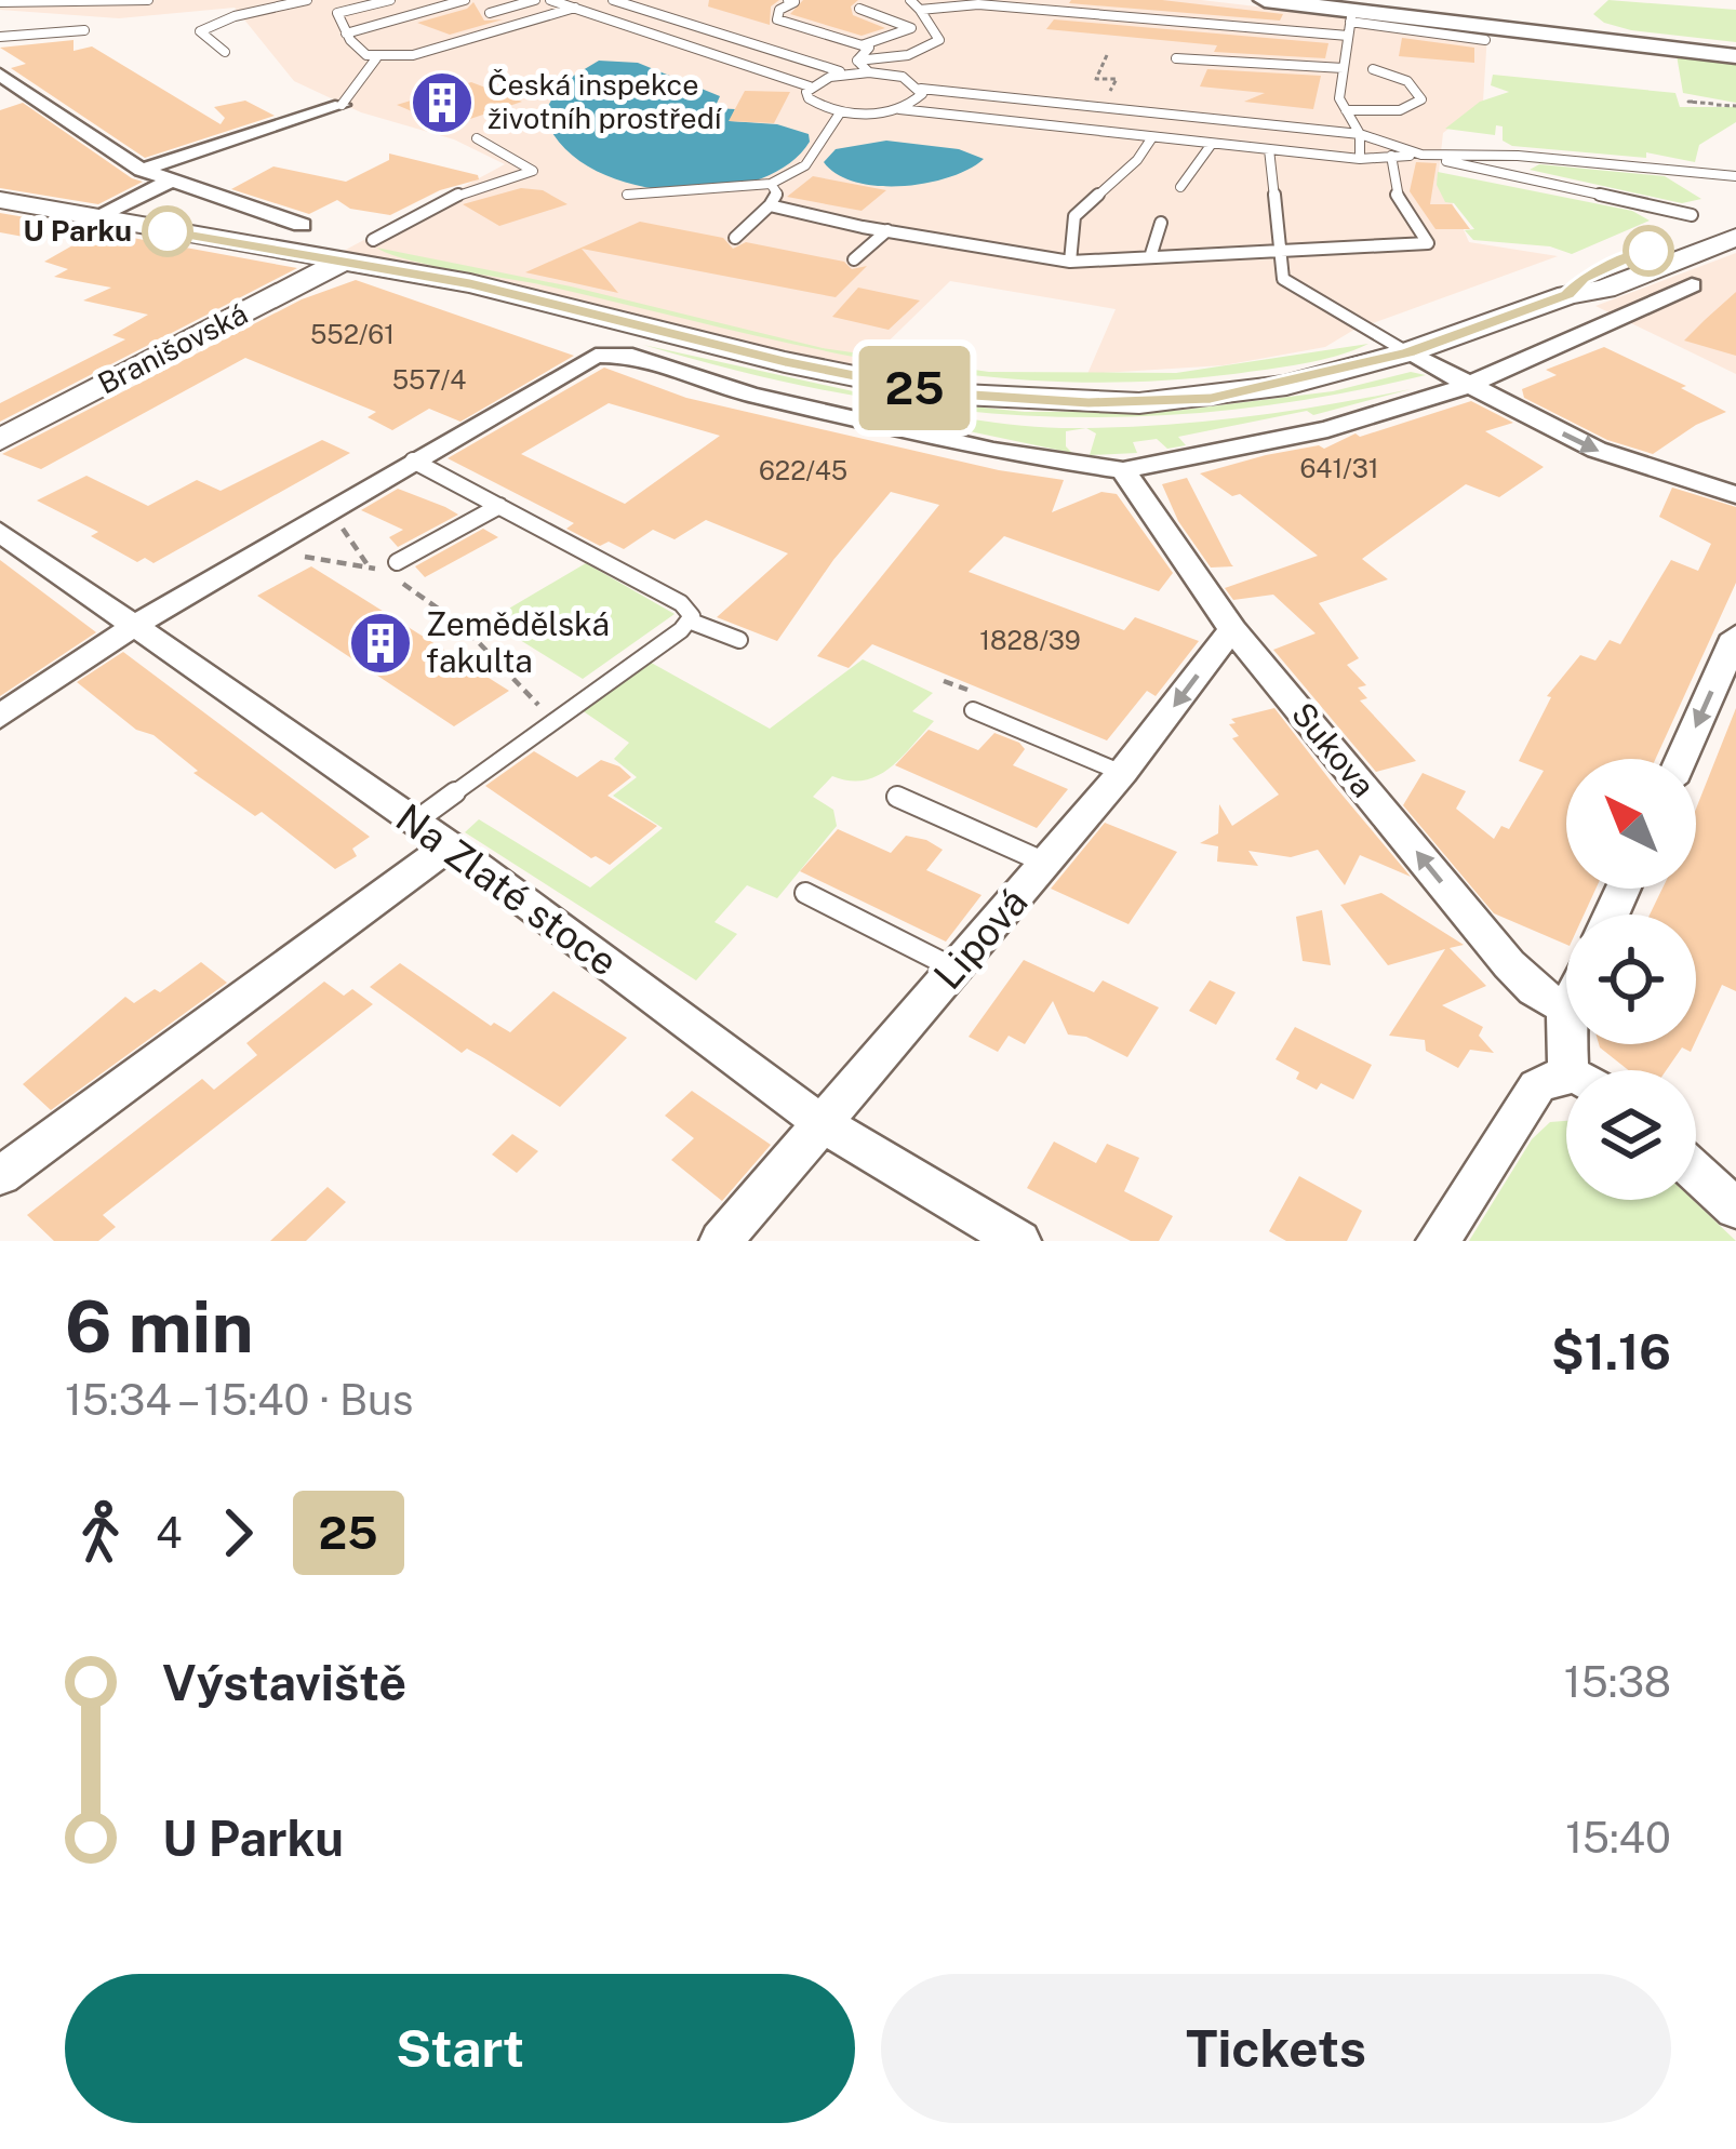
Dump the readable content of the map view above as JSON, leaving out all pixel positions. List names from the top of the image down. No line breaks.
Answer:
{"streets":{"street":["Branišovská","Sukova","Na Zlaté stoce","Lipová"]},"crossings":[["Sukova","Lipová"],["Na Zlaté stoce","Lipová"]],"one_way":["Sukova"],"places":{"building":["Česká inspekce životníh prostředí","Zemědělská fakulta"],"other":["U Parku"]},"lines":["bus line 25"],"house_numbers":["552/61","557/4","641/31","622/45","1828/39"],"north":"top left","page":{"on_map":"25","heading":["6 min","15:34 – 15:40 · Bus","$1.16"],"legs":["4","25"],"list":[{"name":"Výstaviště","value":"15:38"},{"name":"U Parku","value":"15:40"}],"buttons":["Start","Tickets"]}}
